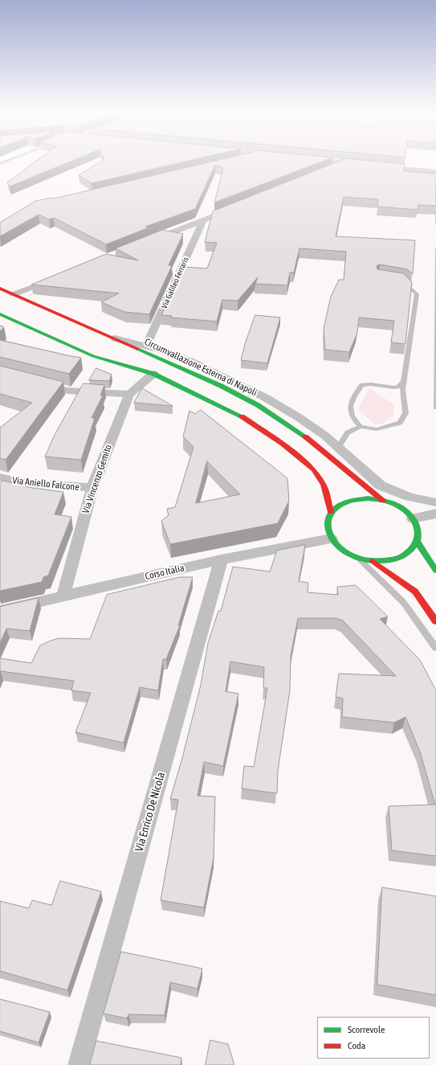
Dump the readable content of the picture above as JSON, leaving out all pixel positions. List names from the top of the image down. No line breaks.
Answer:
{"streets":{"highway":["Circumvallazione Esterna di Napoli"],"street":["Via Galileo Ferraris","Via Vincenzo Gemito","Via Aniello Falcone","Corso Italia","Via Enrico De Nicola"]},"crossings":[["Circumvallazione Esterna di Napoli","Corso Italia"],["Via Vincenzo Gemito","Via Aniello Falcone"],["Via Vincenzo Gemito","Corso Italia"],["Corso Italia","Via Enrico De Nicola"]],"legend":["Scorrevole","Coda"]}
